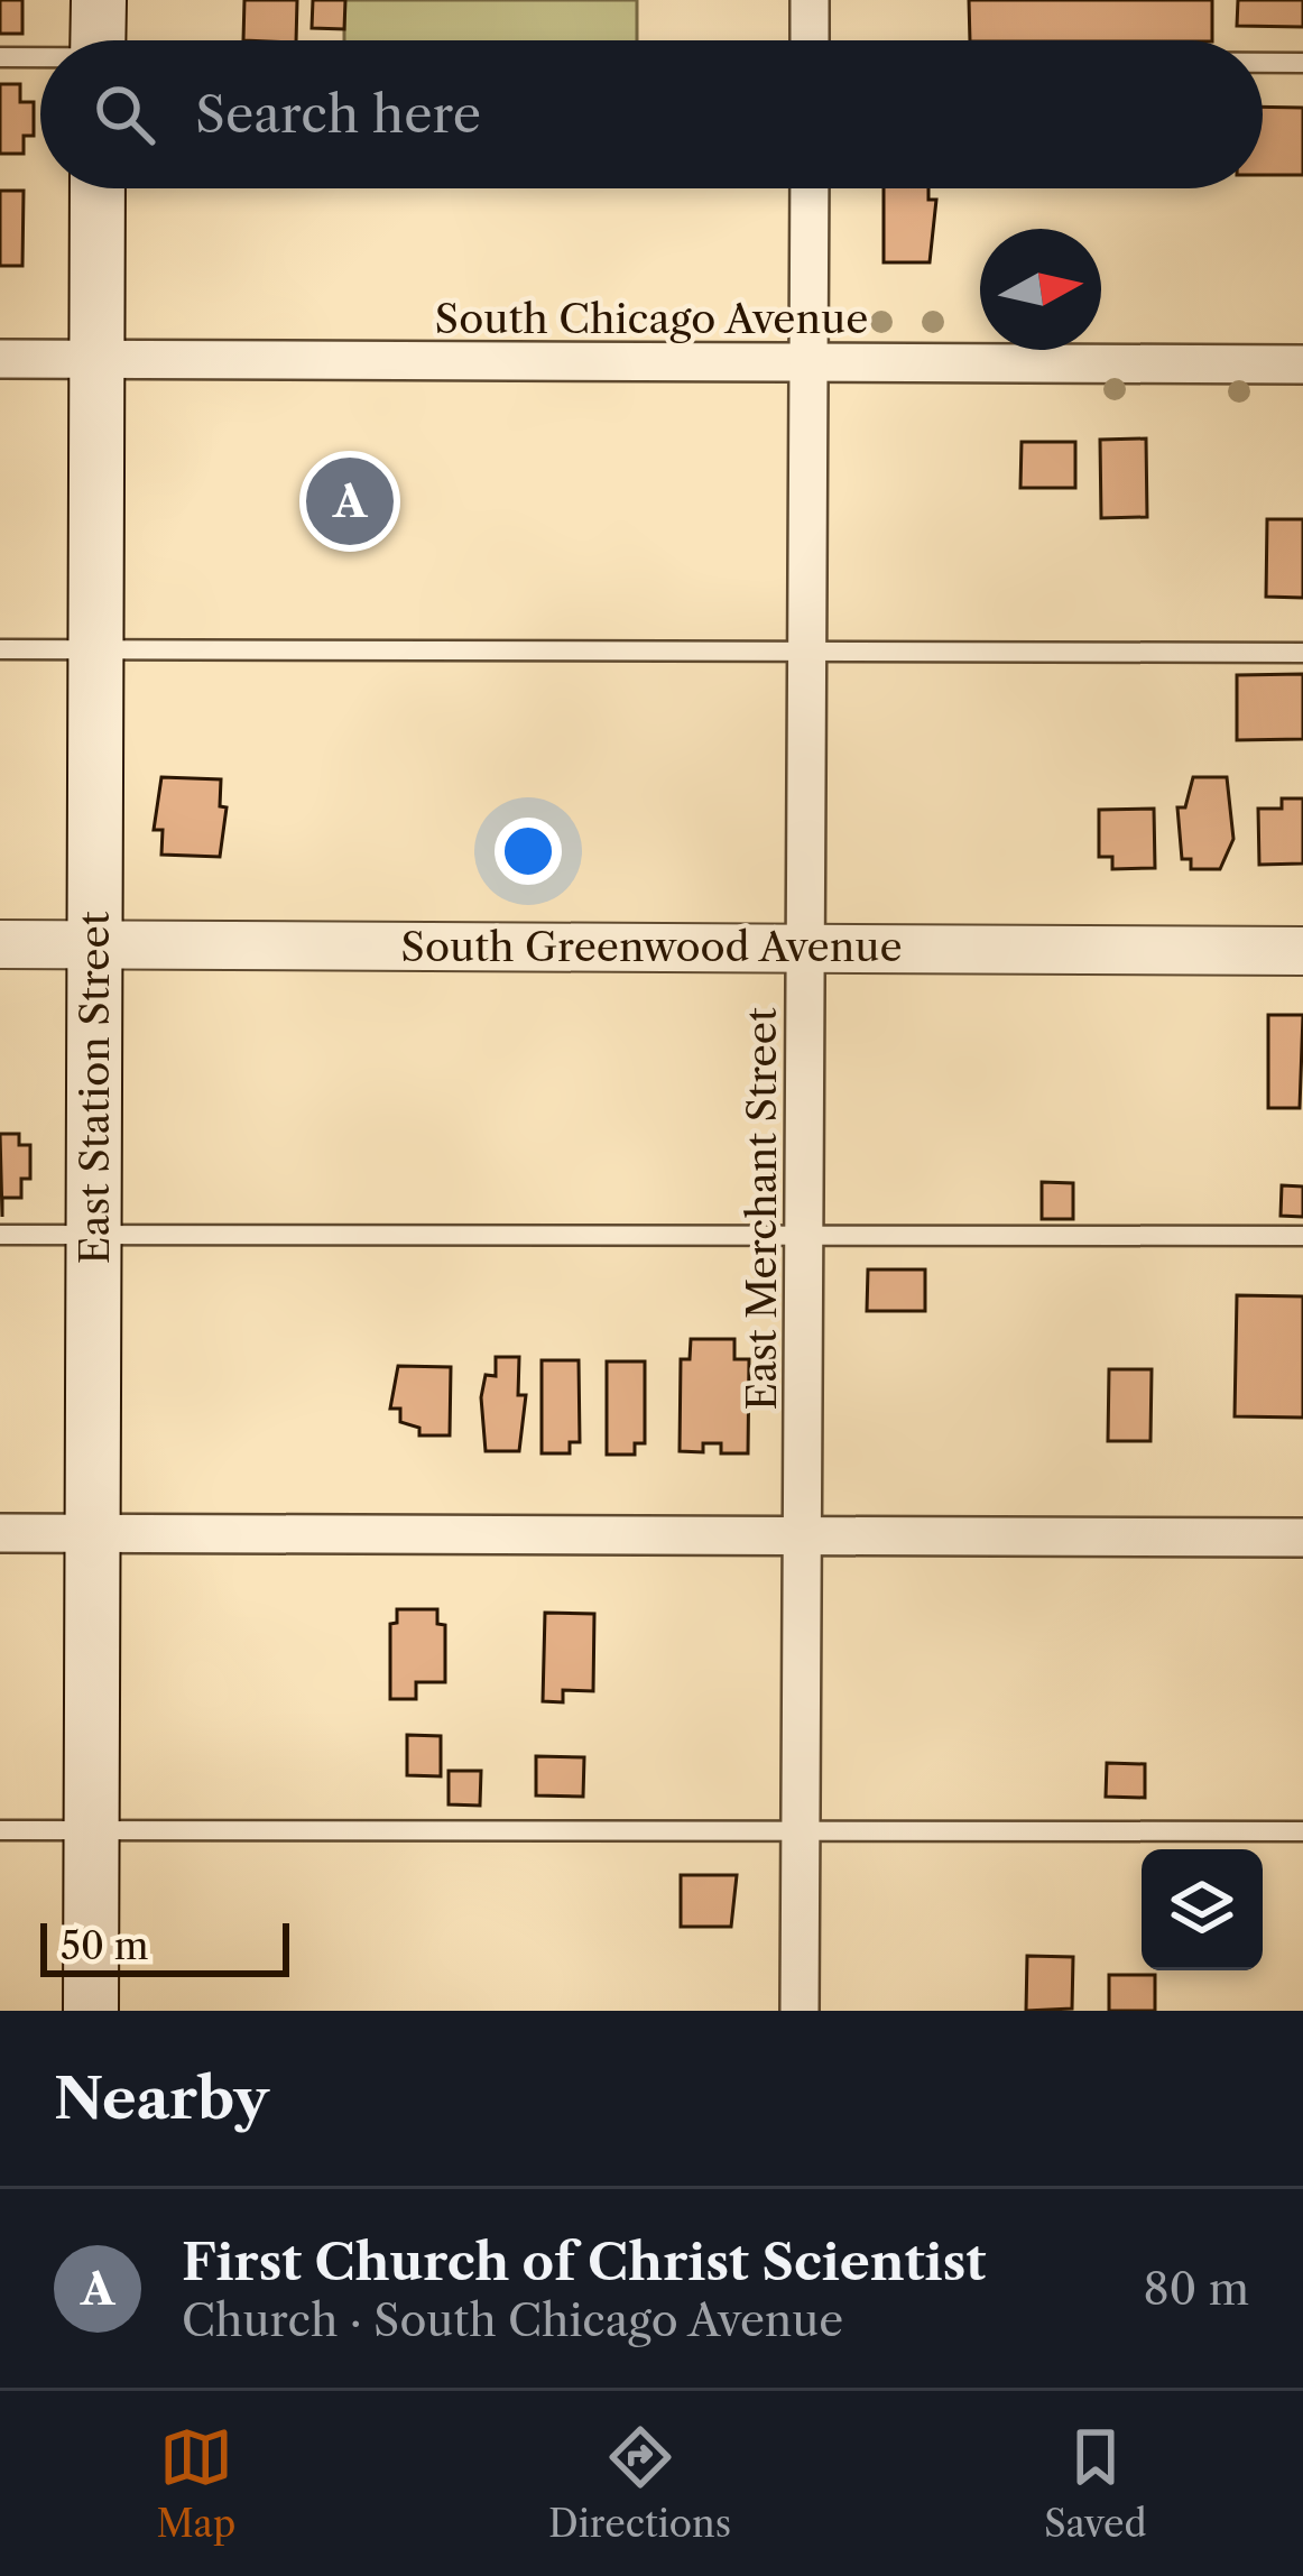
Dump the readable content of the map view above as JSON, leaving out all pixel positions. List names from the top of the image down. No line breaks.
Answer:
{"streets":{"main road":["East Station Street"],"street":["South Chicago Avenue","South Greenwood Avenue","East Merchant Street"]},"crossings":[["South Chicago Avenue","East Station Street"],["South Chicago Avenue","East Merchant Street"],["South Greenwood Avenue","East Station Street"],["South Greenwood Avenue","East Merchant Street"]],"scale_bar":"50 m","north":"right","page":{"search":"Search here","pins":"A","scale":"50 m","heading":"Nearby","list":[{"mark":"A","name":"First Church of Christ Scientist","note":"Church · South Chicago Avenue","value":"80 m"}],"nav":["Map","Directions","Saved"]}}
